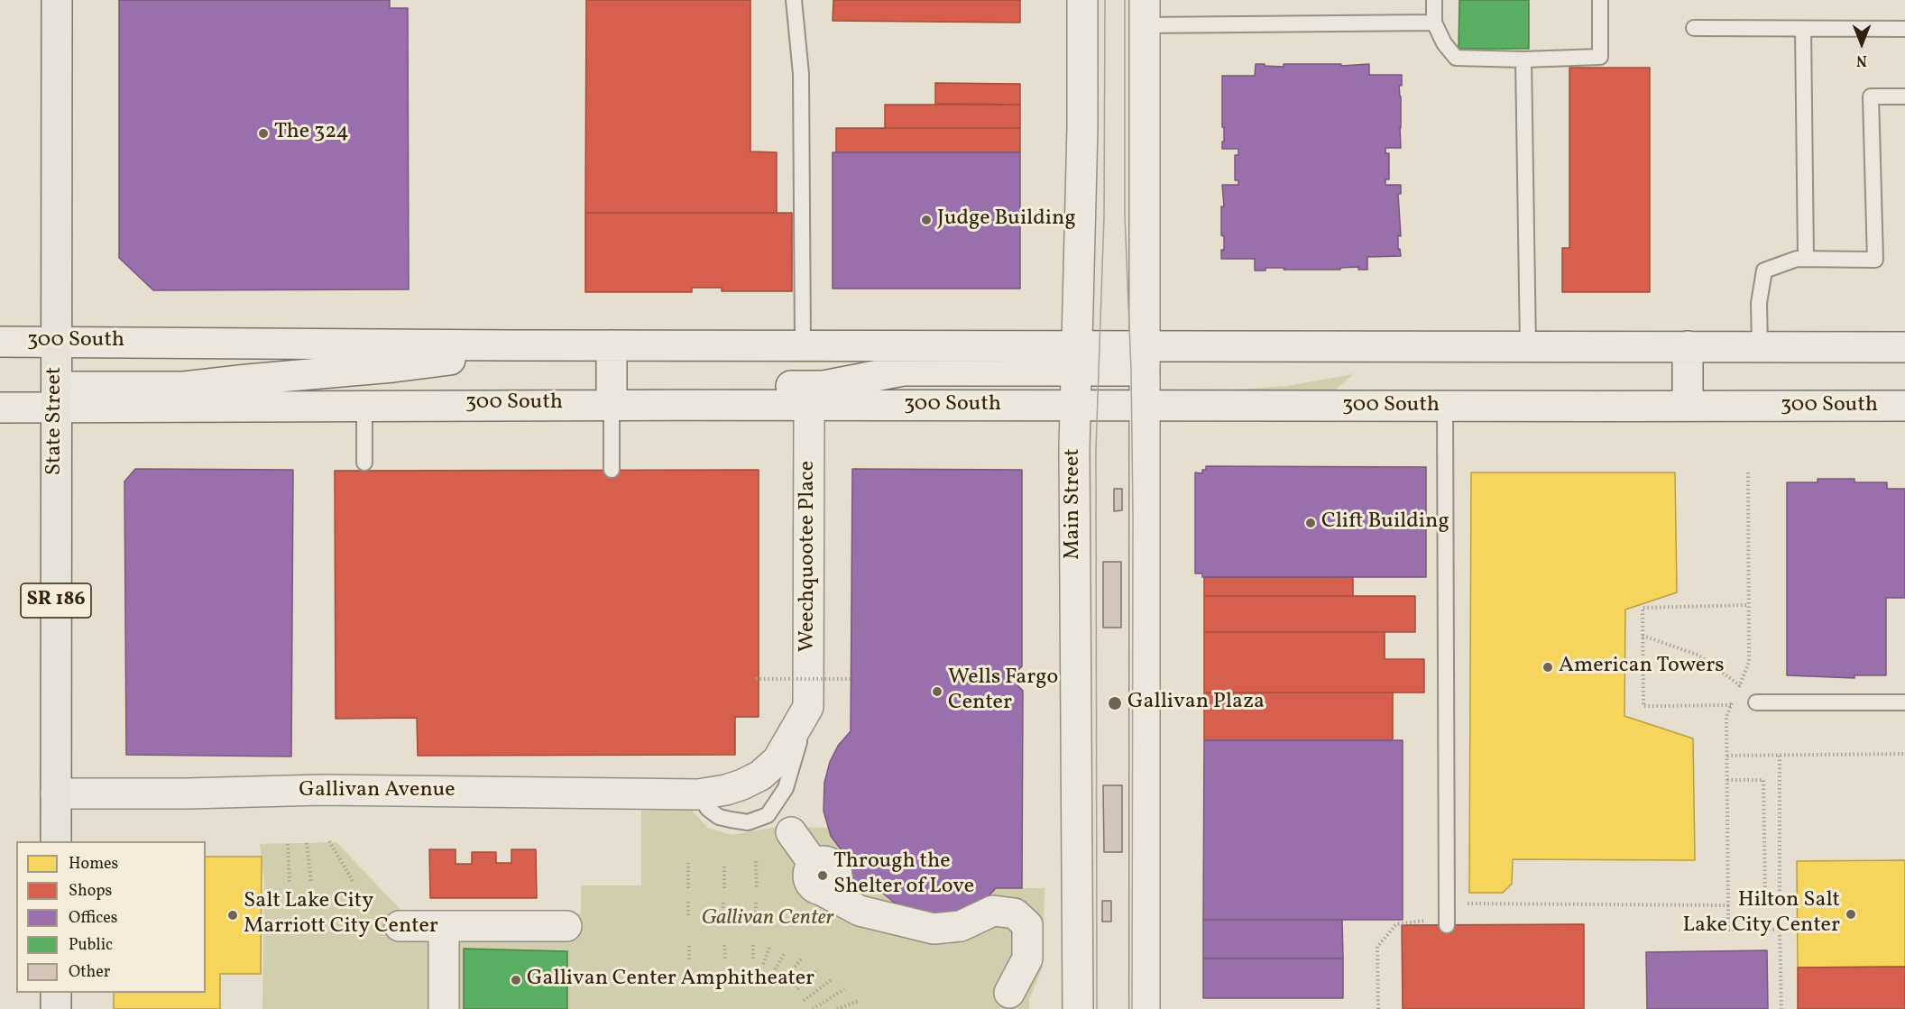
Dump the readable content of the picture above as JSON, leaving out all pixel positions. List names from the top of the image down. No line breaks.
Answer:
{"streets":{"main road":["State Street","SR 186"],"street":["300 South","Main Street","Weechquootee Place","Gallivan Avenue"]},"crossings":[["300 South","State Street"],["300 South","Main Street"],["300 South","Weechquootee Place"],["State Street","Gallivan Avenue"],["Weechquootee Place","Gallivan Avenue"]],"parks":["Gallivan Center"],"places":["The 324","Judge Building","Clift Building","American Towers","Wells Fargo Center","Gallivan Plaza","Through the Shelter of Love","Hilton Salt Lake City Center","Salt Lake City Marriott City Center","Gallivan Center Amphitheater"],"legend":["Homes","Shops","Offices","Public","Other"],"north":"bottom"}
